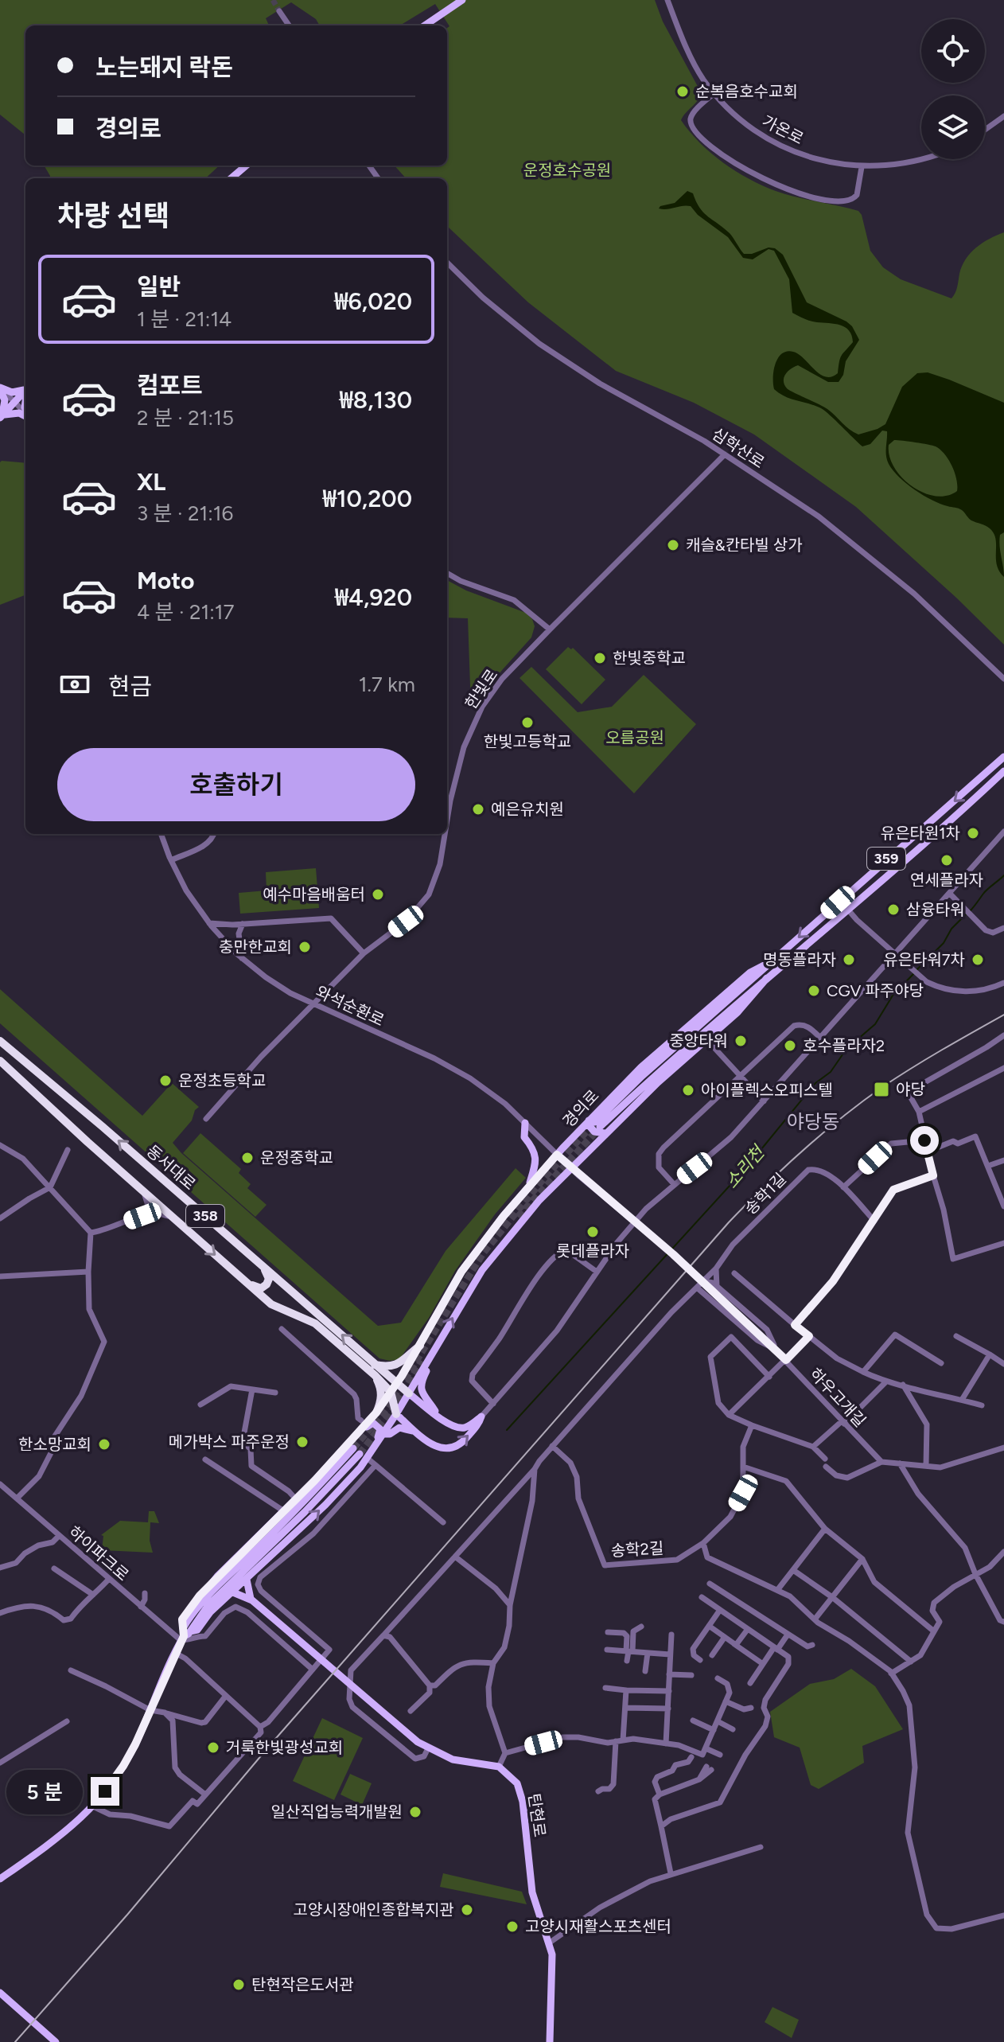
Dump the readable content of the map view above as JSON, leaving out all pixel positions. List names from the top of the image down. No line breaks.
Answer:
{"streets":{"highway":["동서대로","358"],"main road":["359","경의로","탄현로"],"street":["가온로","심학산로","한빛로","와석순환로","송학1길","하우고개길","송학2길","하이파크로"]},"crossings":[["심학산로","한빛로"],["한빛로","와석순환로"],["와석순환로","경의로"],["와석순환로","하우고개길"],["경의로","동서대로"],["경의로","358"],["경의로","하이파크로"]],"districts":["야당동"],"water":["소리천"],"parks":["운정호수공원","오름공원"],"places":{"other":["순복음호수교회","캐슬&칸타빌 상가","한빛중학교","한빛고등학교","예은유치원","유은타원1차","연세플라자","예수마음배움터","삼융타워","충만한교회","명동플라자","유은타워7차","CGV 파주야당","중앙타워","호수플라자2","운정초등학교","아이플렉스오피스텔","운정중학교","롯데플라자","메가박스 파주운정","한소망교회","거룩한빛광성교회","일산직업능력개발원","고양시장애인종합복지관","고양시재활스포츠센터","탄현작은도서관"],"transit":["야당"]},"page":{"banner":["노는돼지 락돈","경의로"],"heading":"차량 선택","list":[{"name":"일반","note":"1 분 · 21:14","value":"₩6,020"},{"name":"컴포트","note":"2 분 · 21:15","value":"₩8,130"},{"name":"XL","note":"3 분 · 21:16","value":"₩10,200"},{"name":"Moto","note":"4 분 · 21:17","value":"₩4,920"}],"pay":["현금","1.7 km"],"buttons":"호출하기","bubble":"5 분"}}
